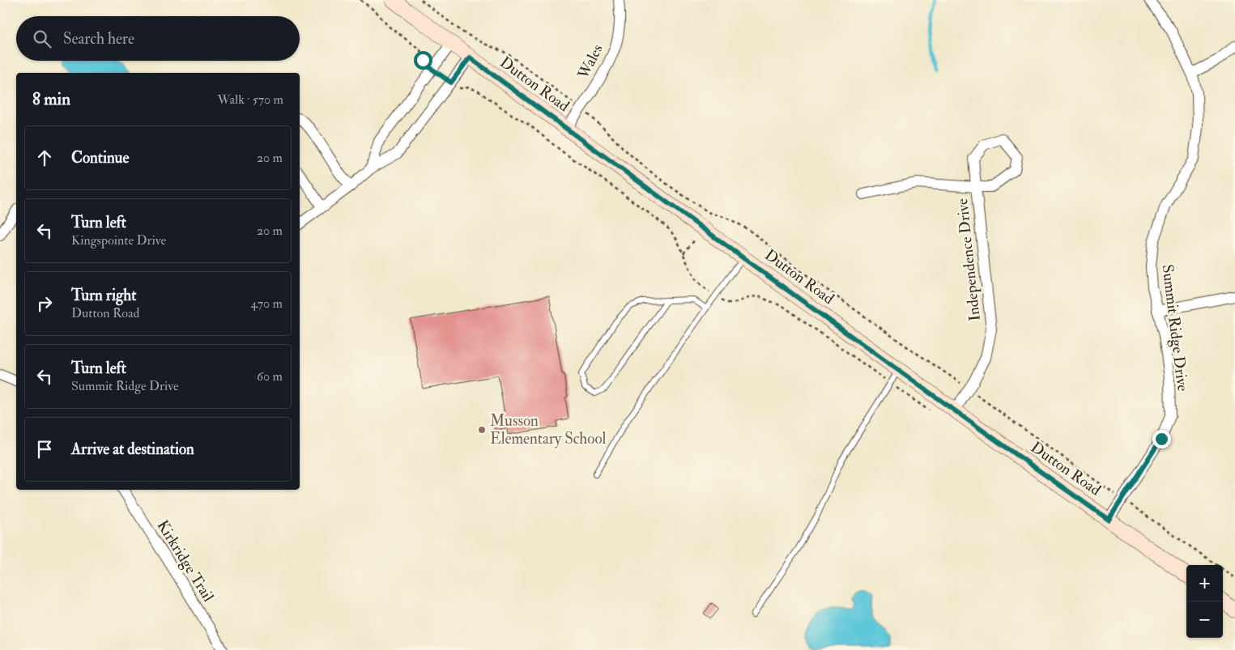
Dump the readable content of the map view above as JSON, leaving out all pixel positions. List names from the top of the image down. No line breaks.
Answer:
{"streets":{"street":["Wales","Dutton Road","Independence Drive","Summit Ridge Drive","Kirkridge Trail"]},"crossings":[["Wales","Dutton Road"],["Dutton Road","Independence Drive"],["Dutton Road","Summit Ridge Drive"]],"places":["Musson Elementary School"],"page":{"search":"Search here","heading":["8 min","Walk · 570 m"],"list":[["Continue","20 m"],["Turn left","Kingspointe Drive","20 m"],["Turn right","Dutton Road","470 m"],["Turn left","Summit Ridge Drive","60 m"],"Arrive at destination"],"map_buttons":["+","−"]}}
